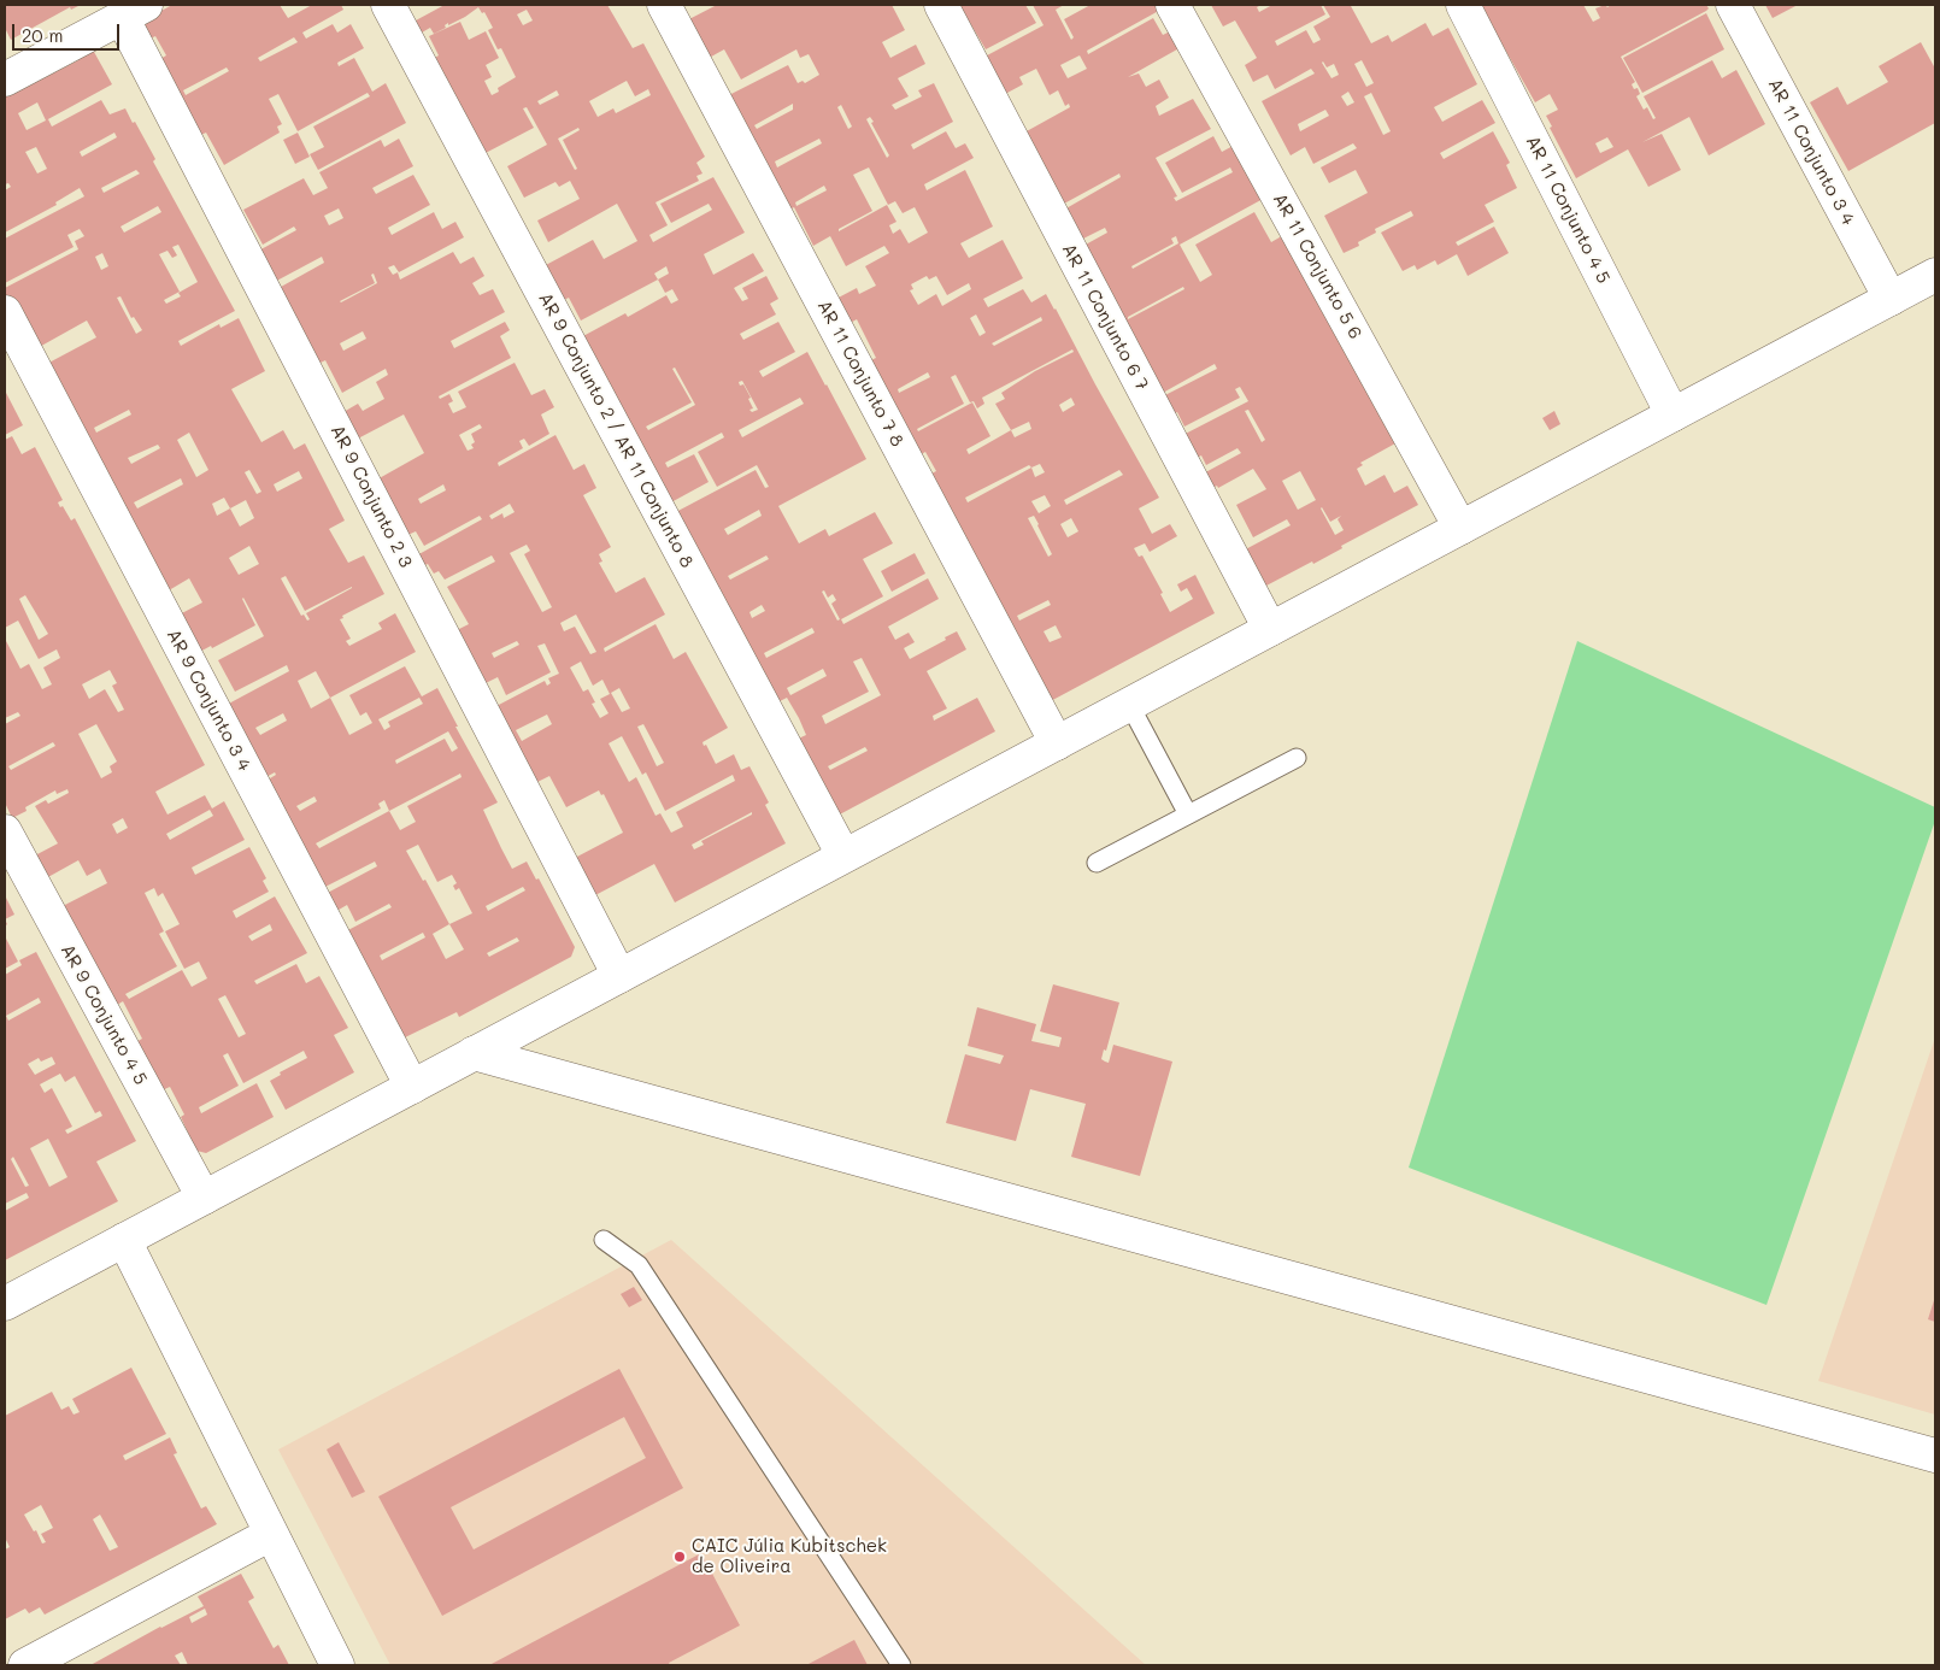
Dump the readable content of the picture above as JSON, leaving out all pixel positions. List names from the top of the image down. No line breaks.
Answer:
{"streets":{"street":["AR 11 Conjunto 3 4","AR 11 Conjunto 4 5","AR 11 Conjunto 5 6","AR 11 Conjunto 6 7","AR 11 Conjunto 7 8","AR 9 Conjunto 2 / AR 11 Conjunto 8","AR 9 Conjunto 2 3","AR 9 Conjunto 3 4","AR 9 Conjunto 4 5"]},"places":["CAIC Júlia Kubitschek de Oliveira"],"scale_bar":"20 m"}
